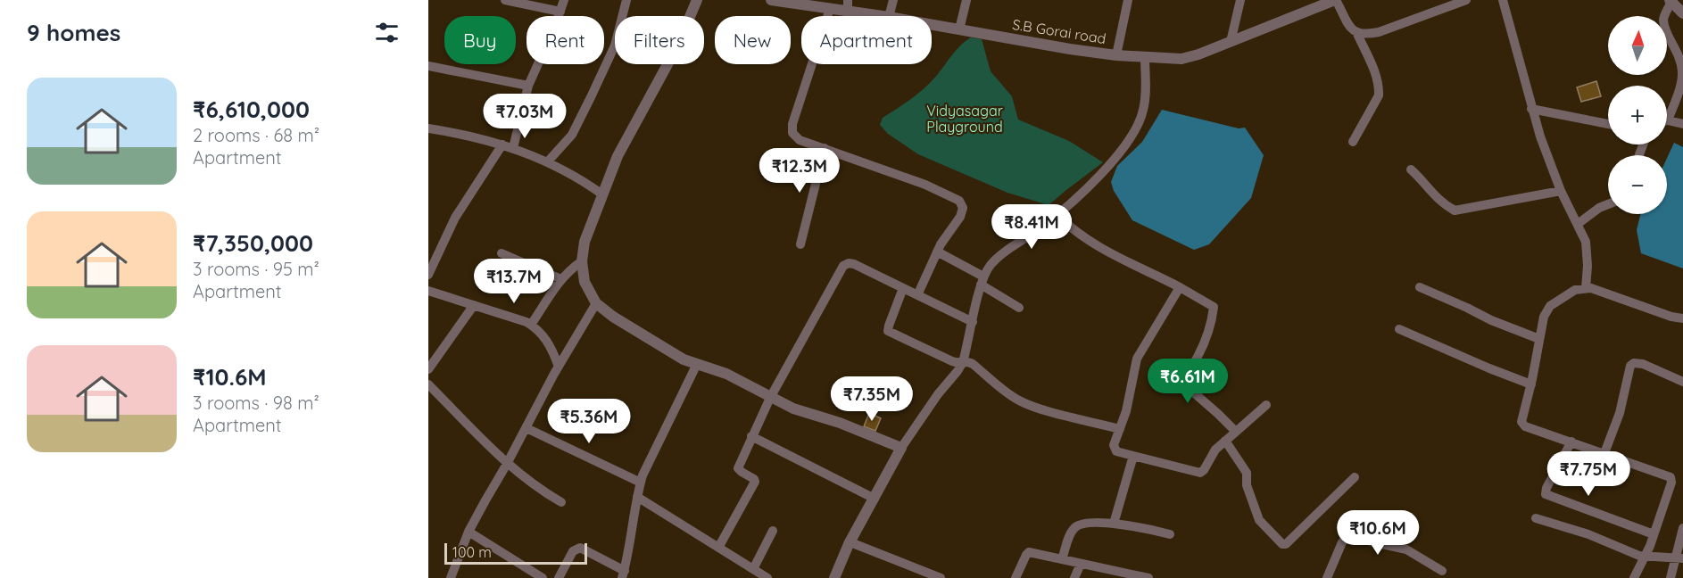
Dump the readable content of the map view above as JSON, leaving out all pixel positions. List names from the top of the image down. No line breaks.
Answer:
{"streets":{"street":["S.B Gorai road"]},"parks":["Vidyasagar Playground"],"scale_bar":"100 m","north":"top","page":{"heading":"9 homes","map_buttons":["+","−"],"chip":["Buy","Rent","Filters","New","Apartment"],"list":[{"name":"₹6,610,000","note":"2 rooms · 68 m² · Apartment"},{"name":"₹7,350,000","note":"3 rooms · 95 m² · Apartment"},{"name":"₹10.6M","note":"3 rooms · 98 m² · Apartment"}],"price":["₹7.03M","₹12.3M","₹8.41M","₹13.7M","₹6.61M","₹7.35M","₹5.36M","₹7.75M","₹10.6M"],"scale":"100 m"}}
